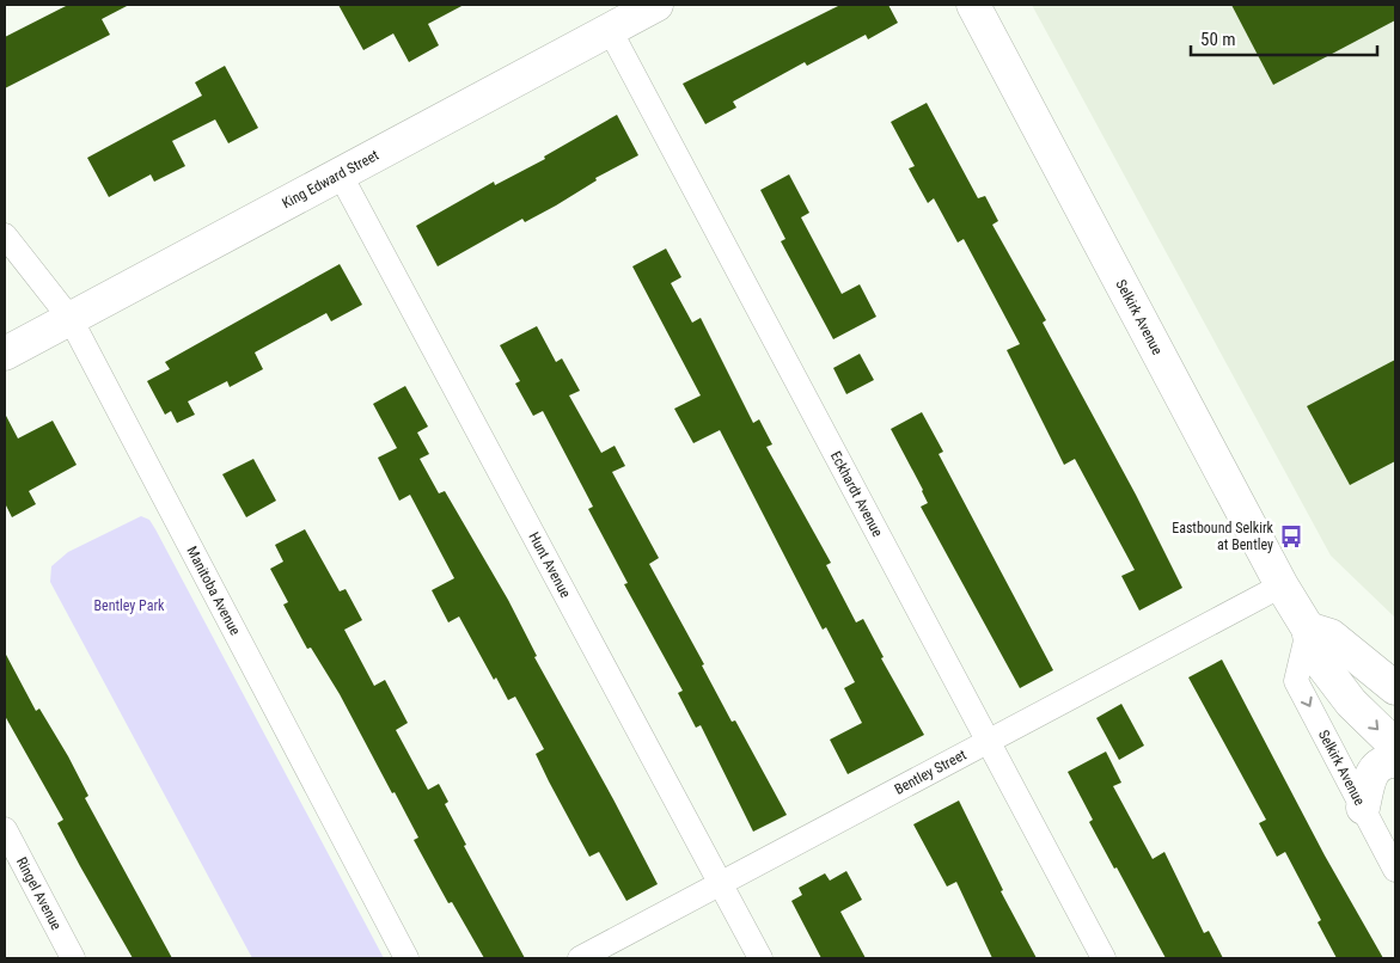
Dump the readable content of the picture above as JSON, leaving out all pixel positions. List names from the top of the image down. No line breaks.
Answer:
{"streets":{"street":["King Edward Street","Selkirk Avenue","Eckhardt Avenue","Hunt Avenue","Manitoba Avenue","Bentley Street","Ringel Avenue"]},"crossings":[["King Edward Street","Eckhardt Avenue"],["King Edward Street","Hunt Avenue"],["King Edward Street","Manitoba Avenue"],["Selkirk Avenue","Bentley Street"],["Eckhardt Avenue","Bentley Street"],["Hunt Avenue","Bentley Street"]],"parks":["Bentley Park"],"places":{"bus stop":["Eastbound Selkirk at Bentley"]},"scale_bar":"50 m"}
